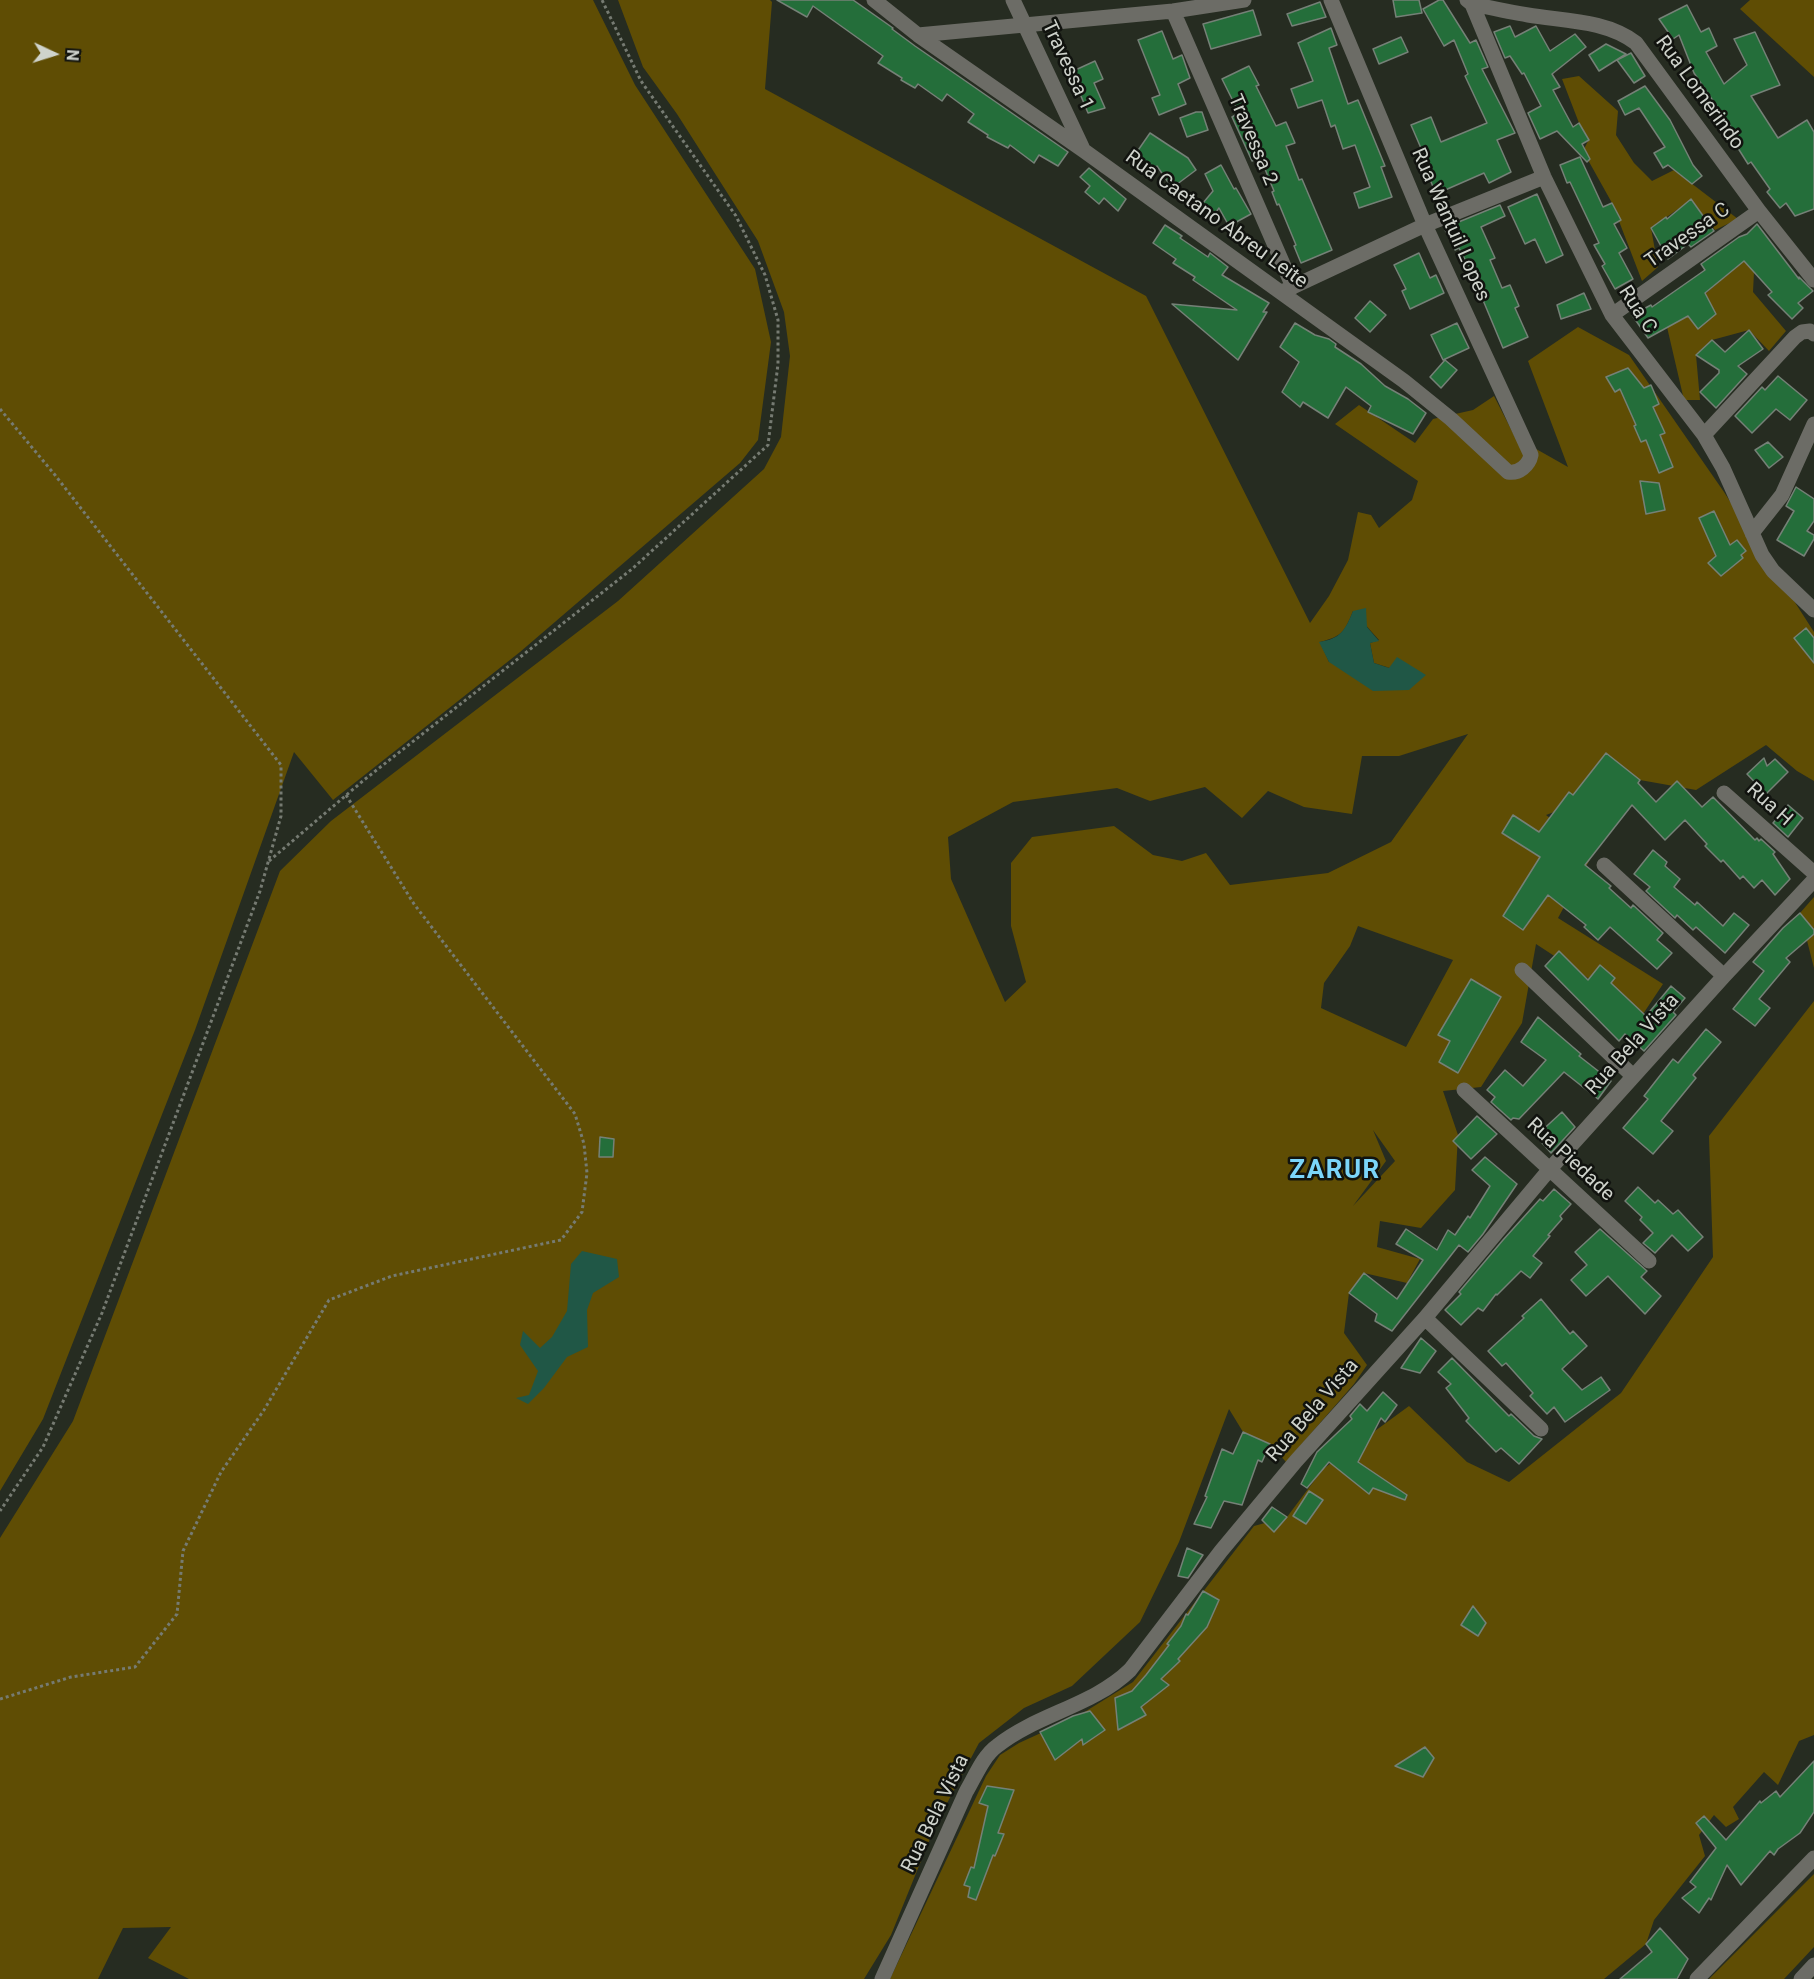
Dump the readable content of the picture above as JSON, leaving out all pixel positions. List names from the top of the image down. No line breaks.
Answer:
{"streets":{"street":["Travessa 1","Rua Lomerindo","Travessa 2","Rua Caetano Abreu Leite","Rua Wantuil Lopes","Travessa C","Rua C","Rua H","Rua Bela Vista","Rua Piedade"]},"crossings":[["Travessa 1","Rua Caetano Abreu Leite"],["Rua Lomerindo","Travessa C"],["Rua Lomerindo","Rua C"],["Travessa 2","Rua Caetano Abreu Leite"],["Rua Caetano Abreu Leite","Rua Wantuil Lopes"],["Travessa C","Rua C"],["Rua Bela Vista","Rua Piedade"]],"districts":["ZARUR"],"north":"right"}
